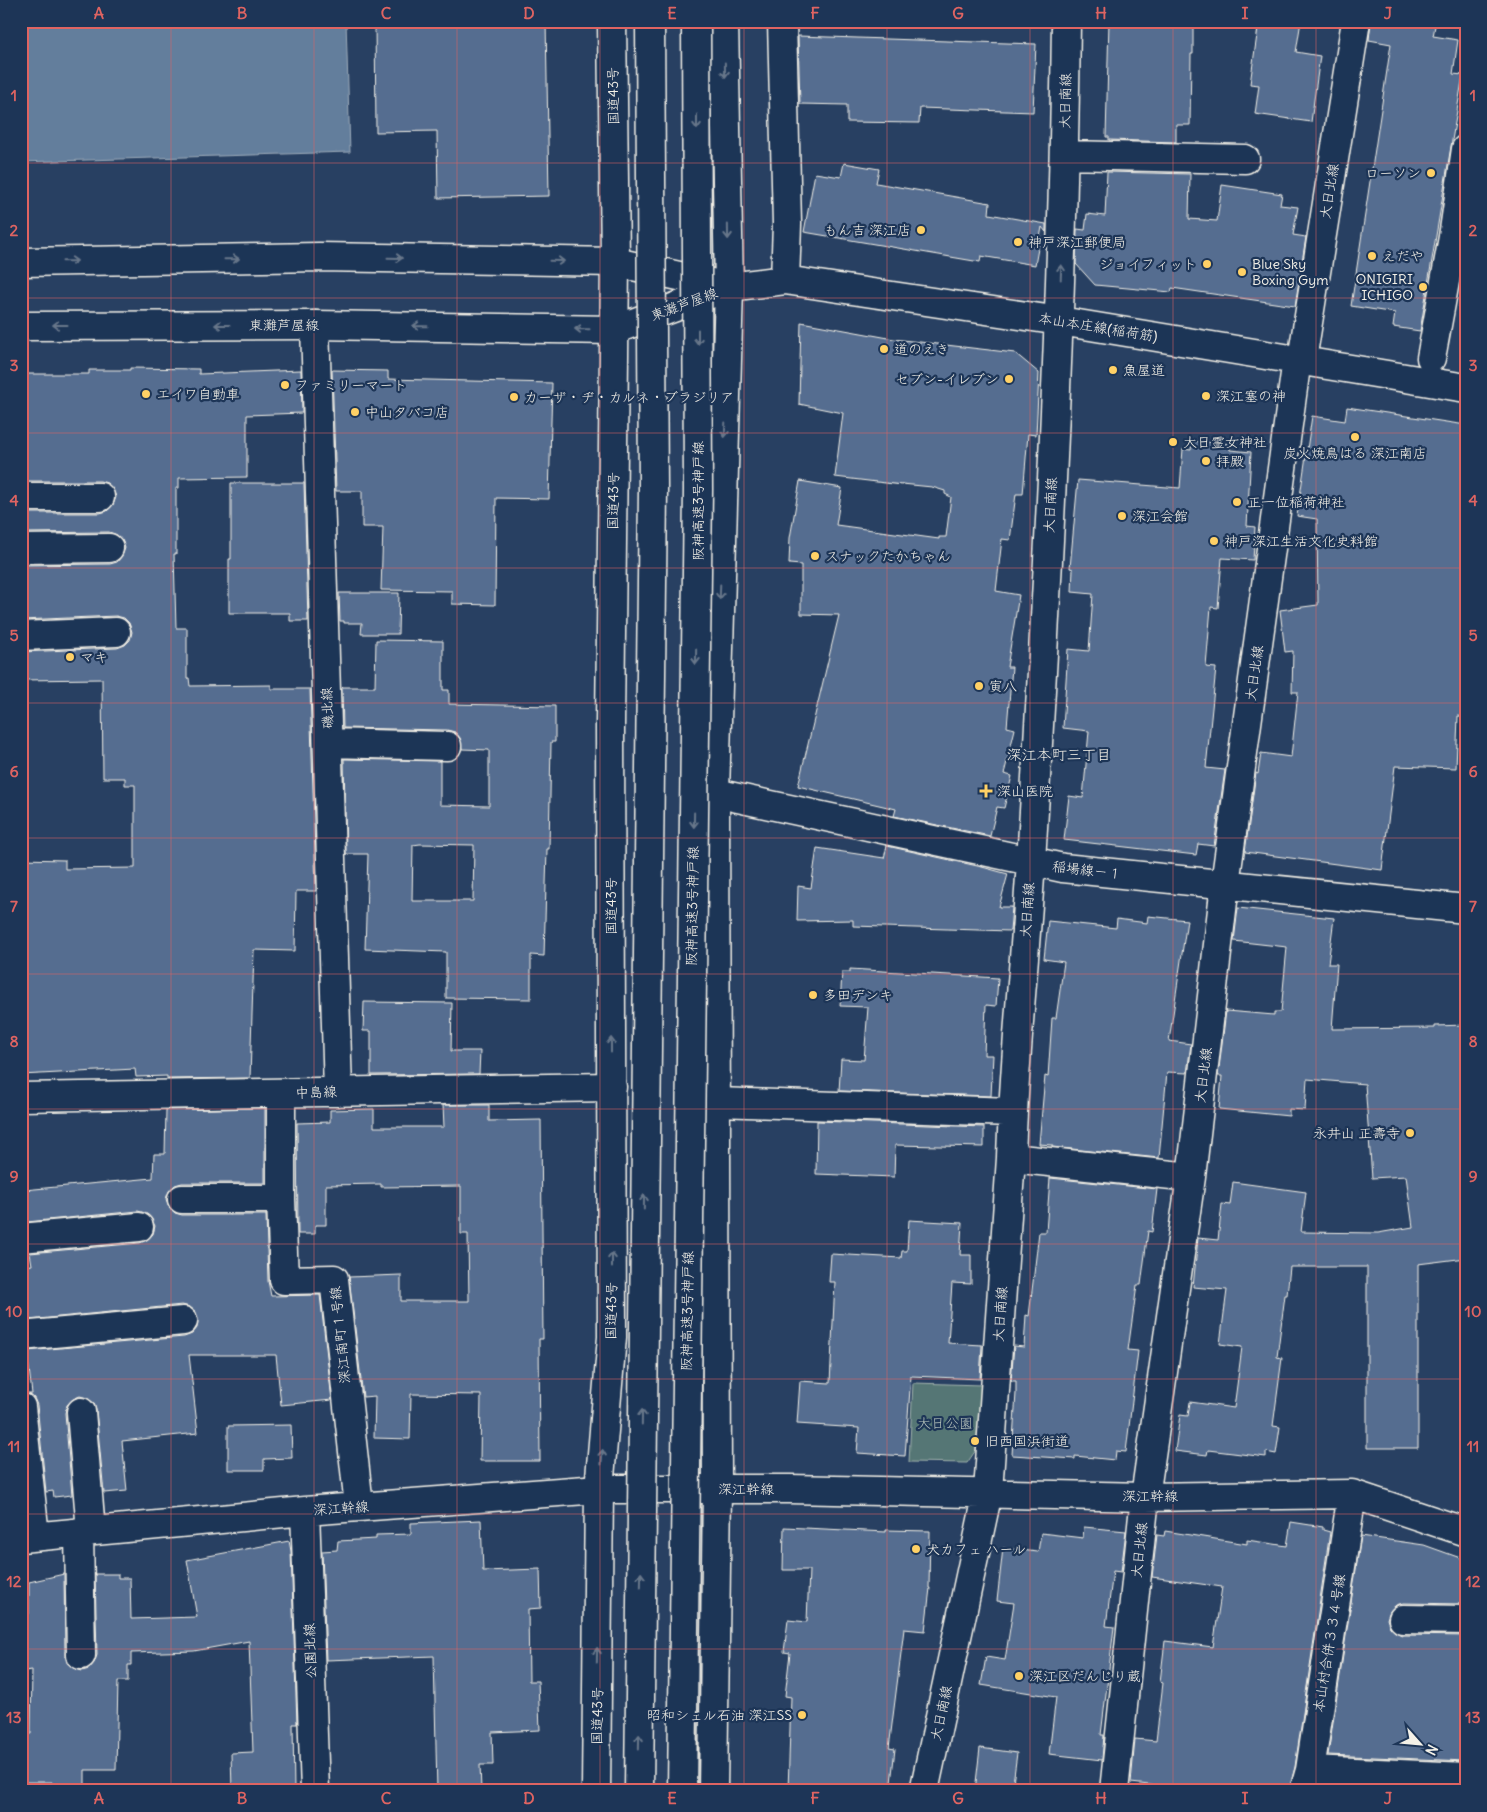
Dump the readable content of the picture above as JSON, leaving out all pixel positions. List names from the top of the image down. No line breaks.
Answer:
{"streets":{"main road":["国道43号","大日南線","大日北線","東灘芦屋線","本山本庄線(稲荷筋)","阪神高速3号神戸線","磯北線","稲場線－１","中島線","深江南町１号線","深江幹線","本山村合併３３４号線","公園北線"]},"crossings":[["国道43号","東灘芦屋線"],["国道43号","中島線"],["国道43号","深江幹線"],["大日南線","本山本庄線(稲荷筋)"],["大日南線","稲場線－１"],["大日南線","深江幹線"],["大日北線","本山本庄線(稲荷筋)"],["大日北線","稲場線－１"],["大日北線","深江幹線"],["東灘芦屋線","本山本庄線(稲荷筋)"],["東灘芦屋線","磯北線"],["磯北線","中島線"],["中島線","深江南町１号線"],["深江南町１号線","深江幹線"],["深江幹線","本山村合併３３４号線"],["深江幹線","公園北線"]],"districts":["深江本町三丁目"],"parks":["大日公園"],"places":{"other":["ローソン","もん吉 深江店","神戸深江郵便局","えだや","ジョイフィット","Blue Sky Boxing Gym","ONIGIRI ICHIGO","道のえき","魚屋道","セブン-イレブン","ファミリーマート","エイワ自動車","深江塞の神","カーザ・ヂ・カルネ・ブラジリア","中山タバコ店","炭火焼鳥はる 深江南店","大日霊女神社","拝殿","正一位稲荷神社","深江会館","神戸深江生活文化史料館","スナックたかちゃん","マキ","寅八","多田デンキ","永井山 正壽寺","旧西国浜街道","犬カフェ ハール","深江区だんじり蔵","昭和シェル石油 深江SS"],"health":["深山医院"]},"north":"bottom right","grid":{"columns":["A","B","C","D","E","F","G","H","I","J"],"rows":["1","2","3","4","5","6","7","8","9","10","11","12","13"]}}
